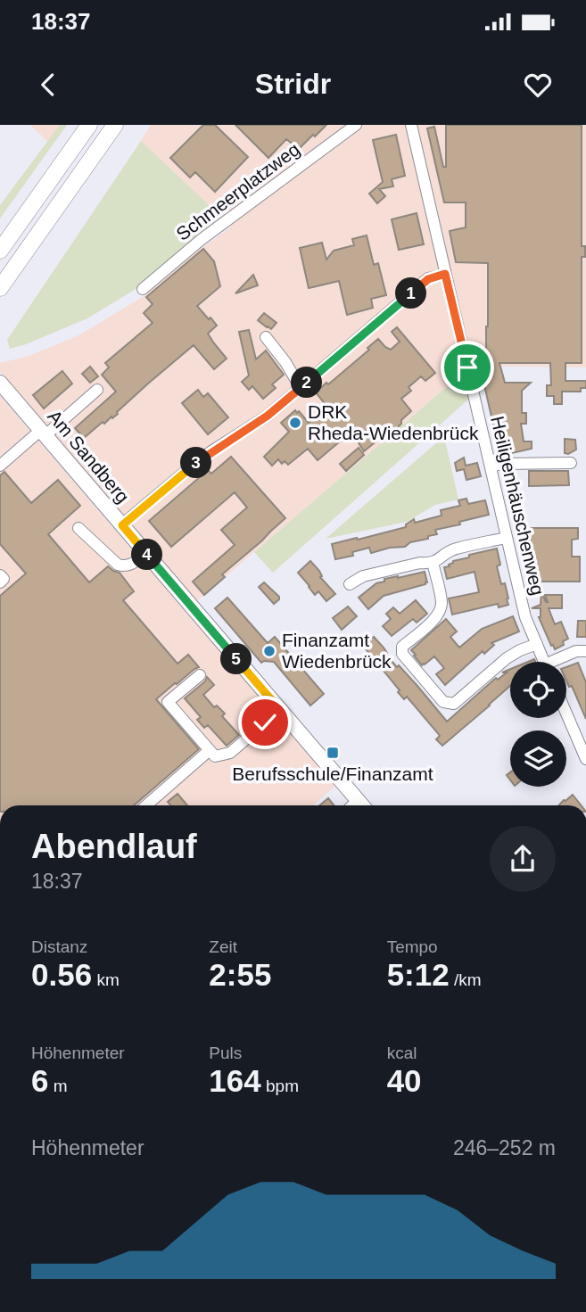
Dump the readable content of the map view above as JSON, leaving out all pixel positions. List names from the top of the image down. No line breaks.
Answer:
{"streets":{"main road":["Am Sandberg"],"street":["Schmeerplatzweg","Heiligenhäuschenweg"]},"places":{"other":["DRK Rheda-Wiedenbrück","Finanzamt Wiedenbrück"],"transit":["Berufsschule/Finanzamt"]},"page":{"status":"18:37","header":"Stridr","pins":["1","2","3","4","5"],"heading":["Abendlauf","18:37"],"stats":[["Distanz","0.56 km"],["Zeit","2:55"],["Tempo","5:12 /km"],["Höhenmeter","6 m"],["Puls","164 bpm"],["kcal","40"]],"chart":["Höhenmeter","246–252 m"]}}
